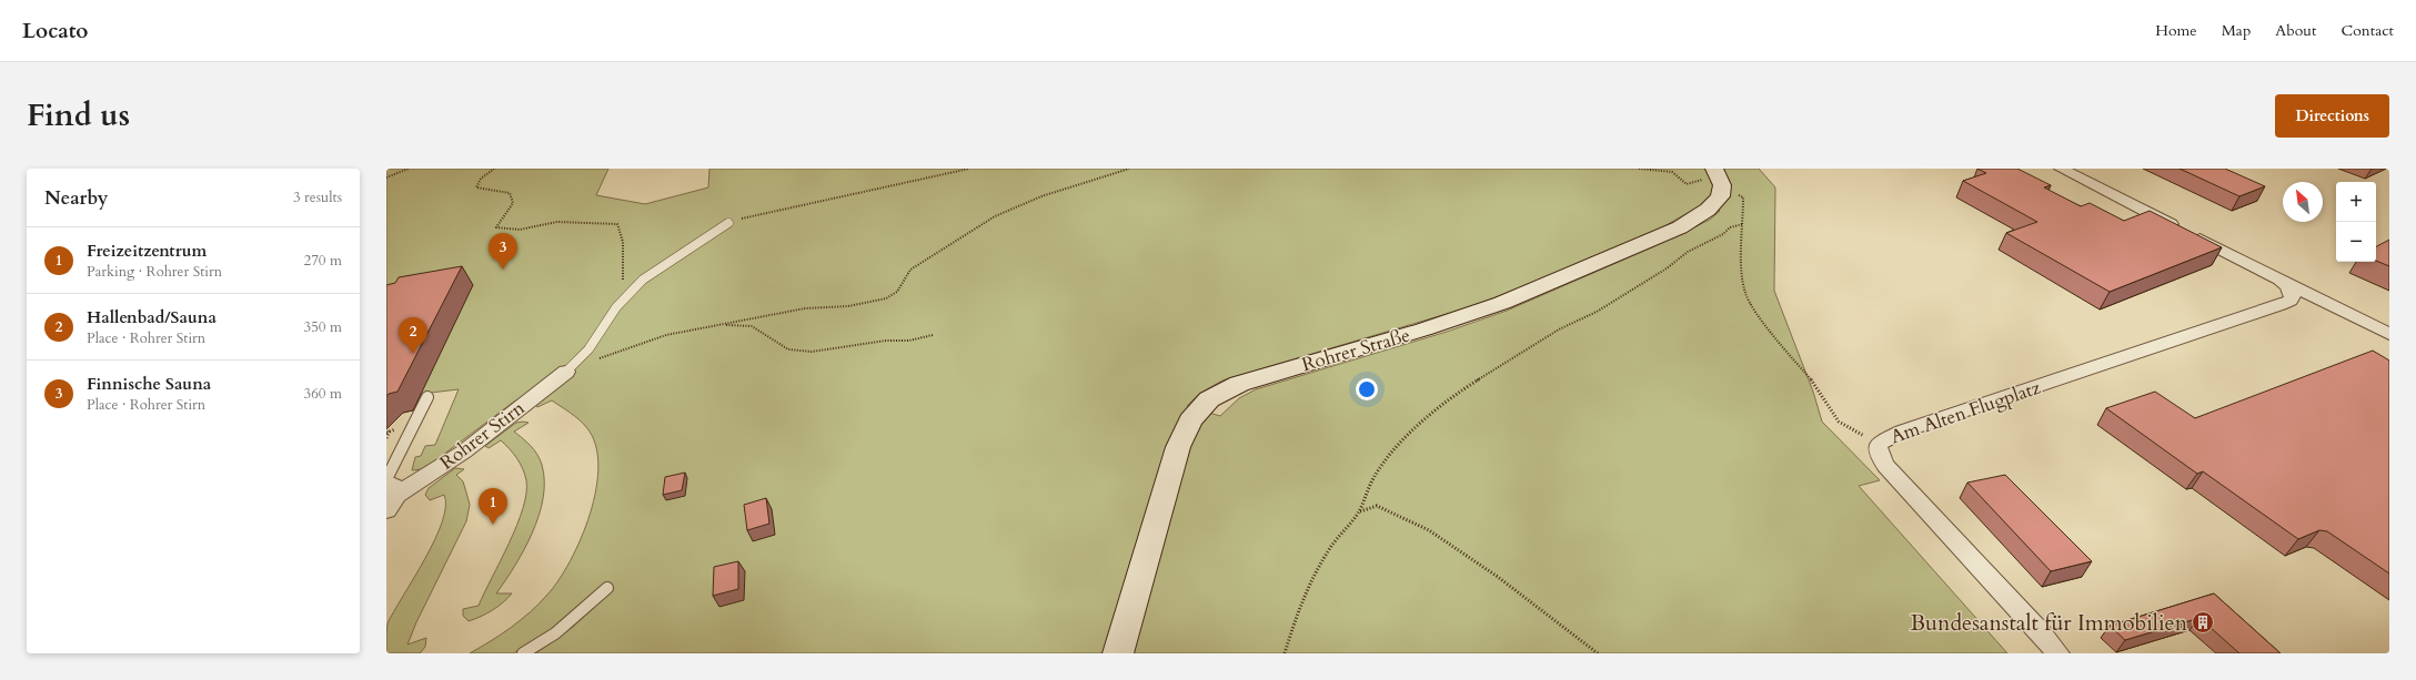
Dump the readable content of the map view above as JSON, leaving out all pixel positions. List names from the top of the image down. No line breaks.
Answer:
{"streets":{"main road":["Rohrer Straße"],"street":["Am Alten Flugplatz","Rohrer Stirn"]},"places":{"building":["Bundesanstalt für Immobilien"]},"north":"top left","page":{"header":"Locato","nav":["Home","Map","About","Contact"],"title":"Find us","buttons":"Directions","heading":["Nearby","3 results"],"map_buttons":["+","−"],"list":[{"mark":"1","name":"Freizeitzentrum","note":"Parking · Rohrer Stirn","value":"270 m"},{"mark":"2","name":"Hallenbad/Sauna","note":"Place · Rohrer Stirn","value":"350 m"},{"mark":"3","name":"Finnische Sauna","note":"Place · Rohrer Stirn","value":"360 m"}],"pins":["3","2","1"]}}
